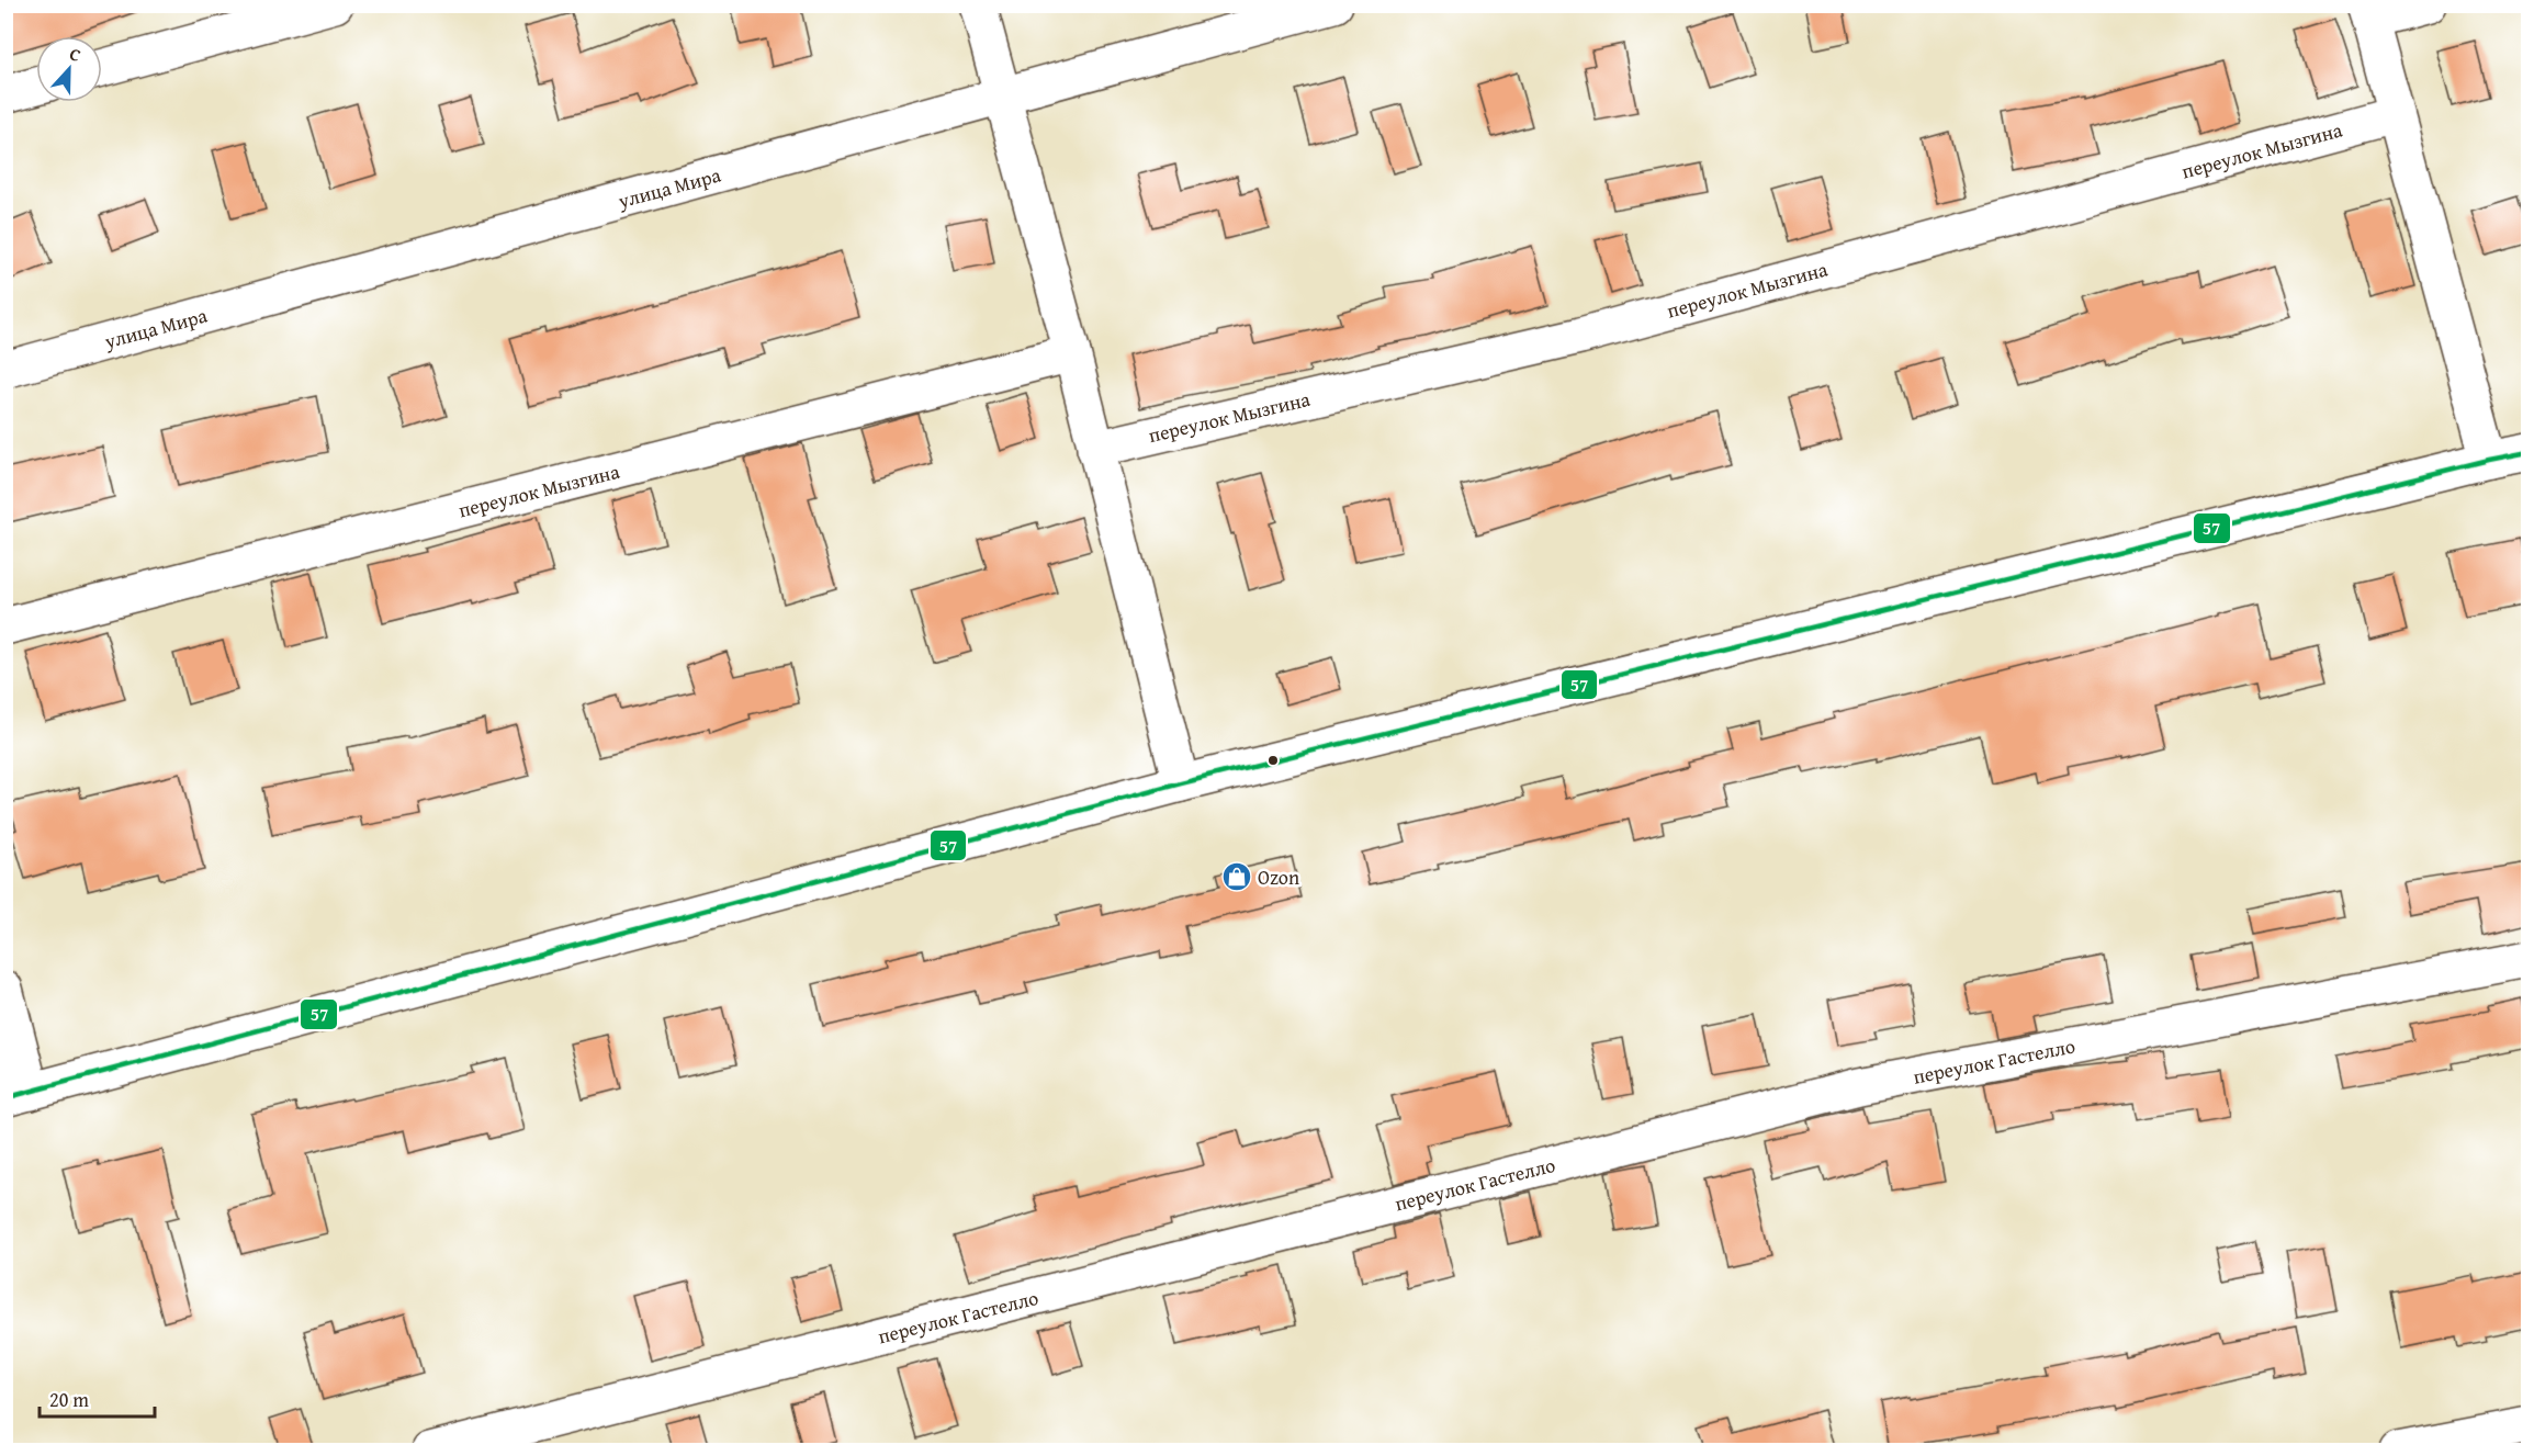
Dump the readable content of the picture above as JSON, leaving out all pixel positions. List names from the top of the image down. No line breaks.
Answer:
{"streets":{"street":["переулок Мызгина","улица Мира","переулок Гастелло"]},"places":{"shop":["Ozon"]},"lines":["transit line 57"],"scale_bar":"20 m","north":"top"}
